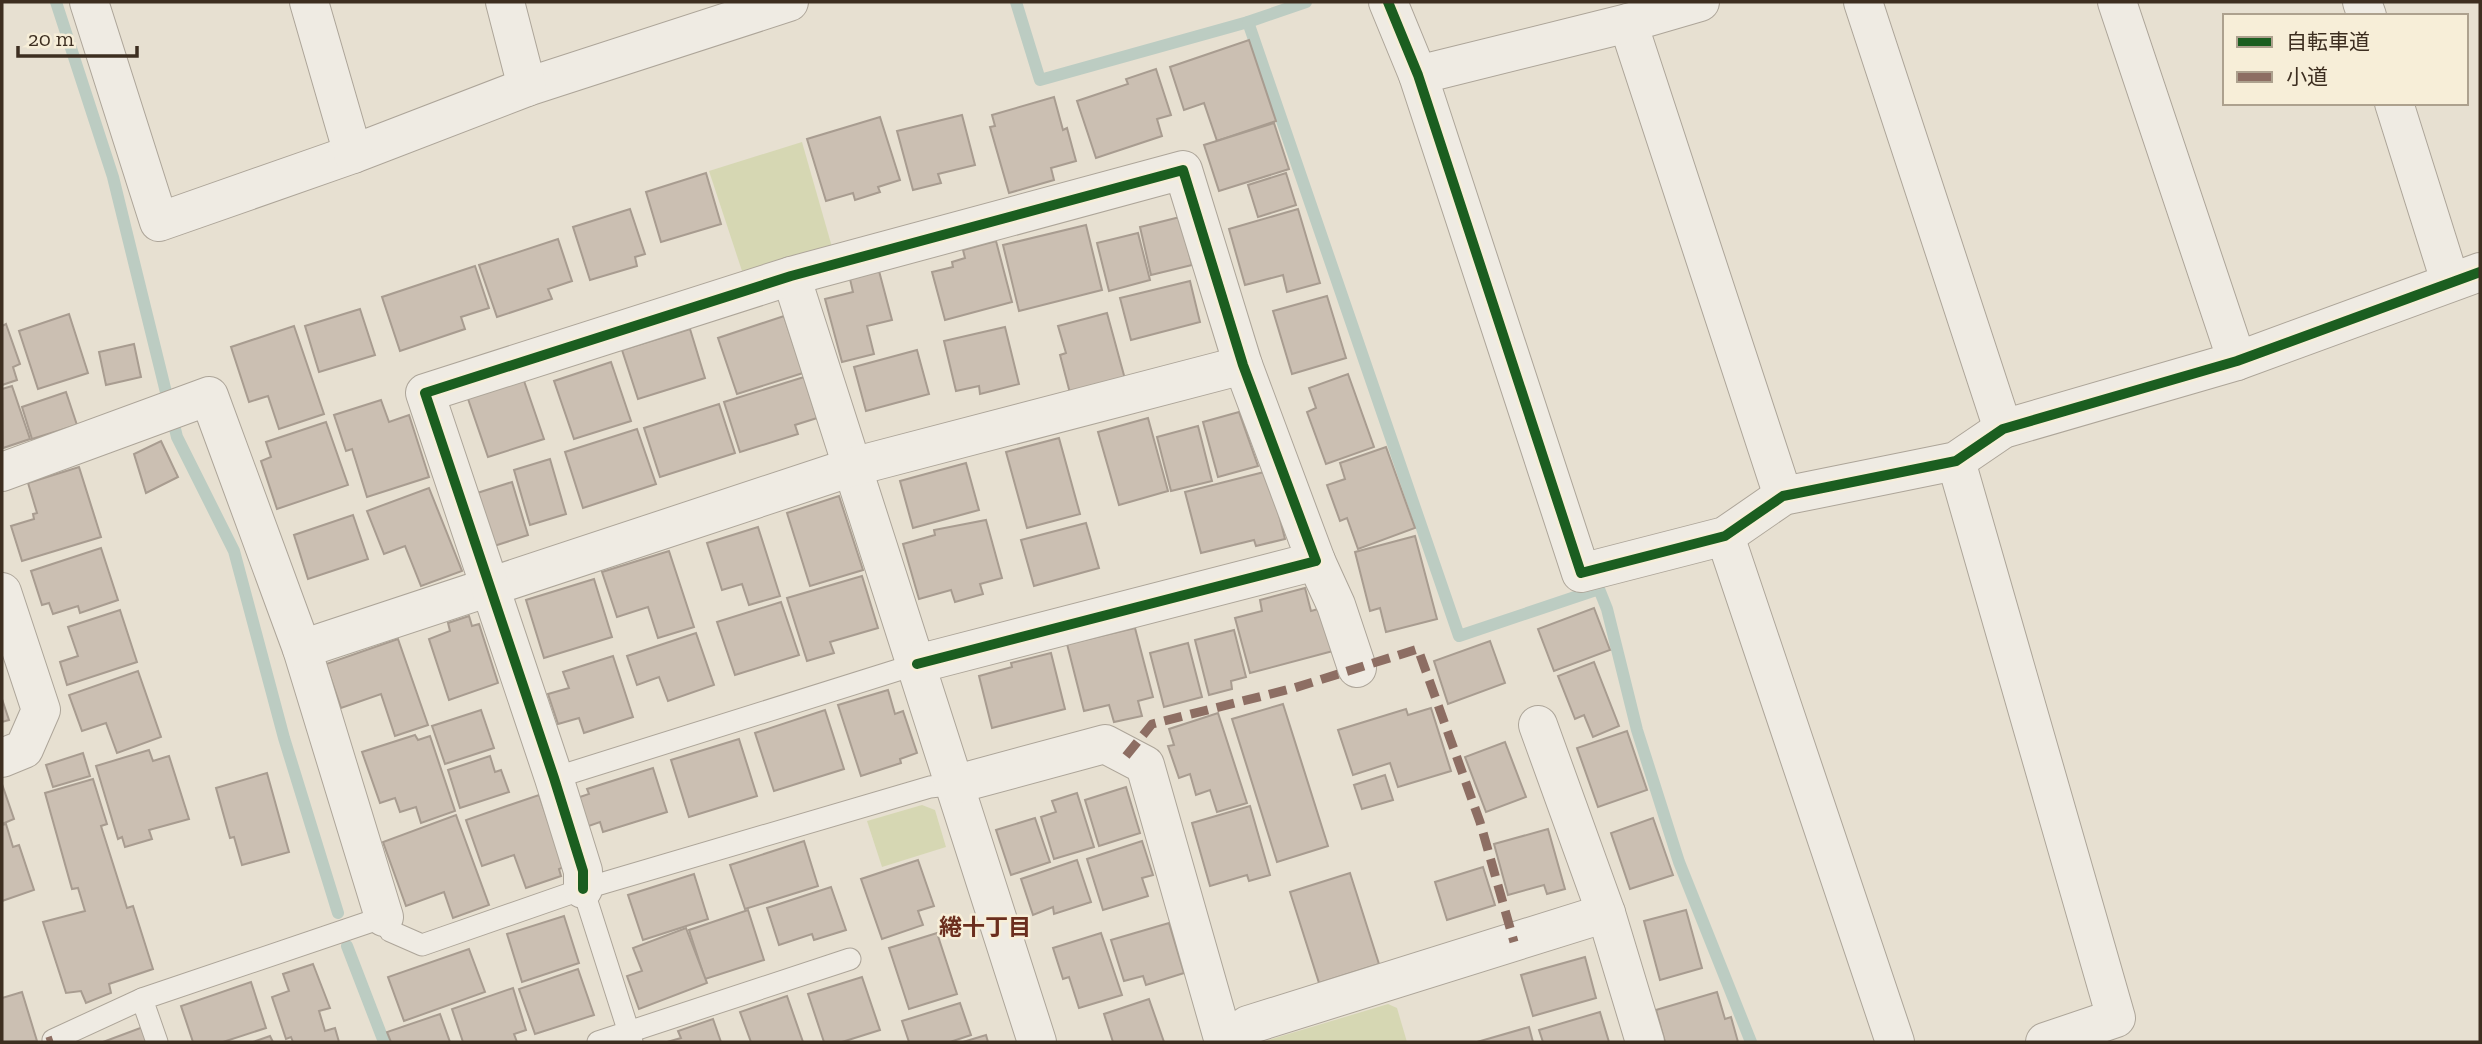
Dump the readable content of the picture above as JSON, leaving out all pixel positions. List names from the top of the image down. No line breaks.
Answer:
{"districts":["綣十丁目"],"legend":["自転車道","小道"],"scale_bar":"20 m"}
